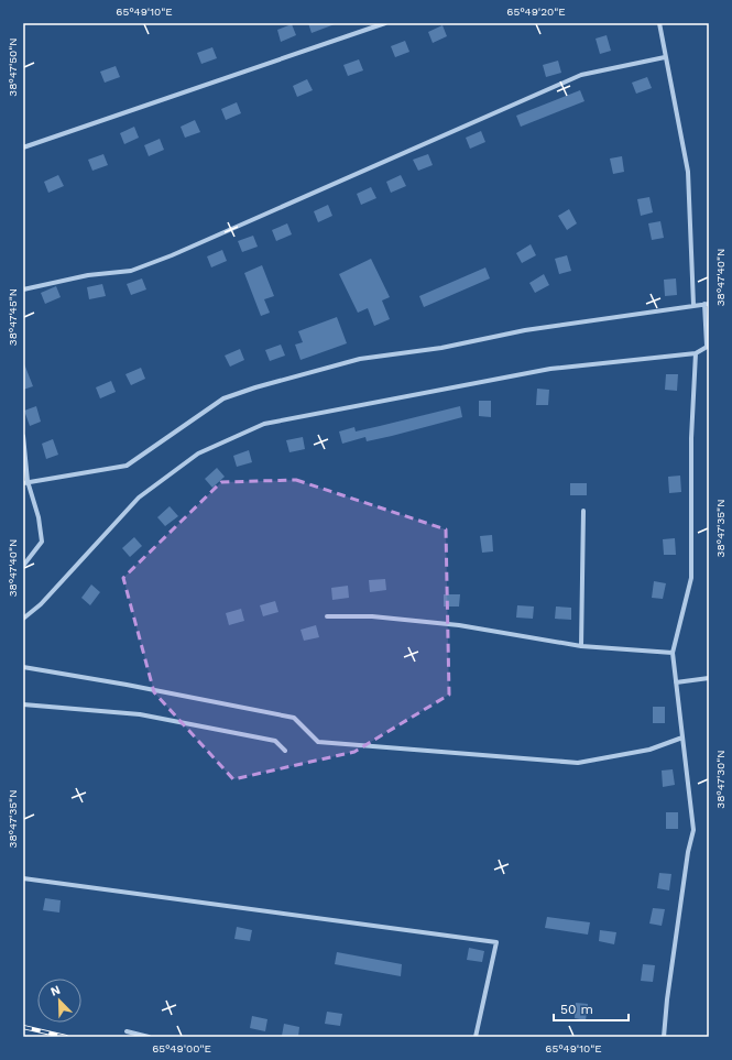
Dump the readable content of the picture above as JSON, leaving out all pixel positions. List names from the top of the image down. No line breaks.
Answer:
{"scale_bar":"50 m","north":"top left","coordinates":["65°49'10\"E","65°49'20\"E","38°47'50\"N","38°47'40\"N","38°47'45\"N","38°47'35\"N","38°47'30\"N","65°49'00\"E"]}
